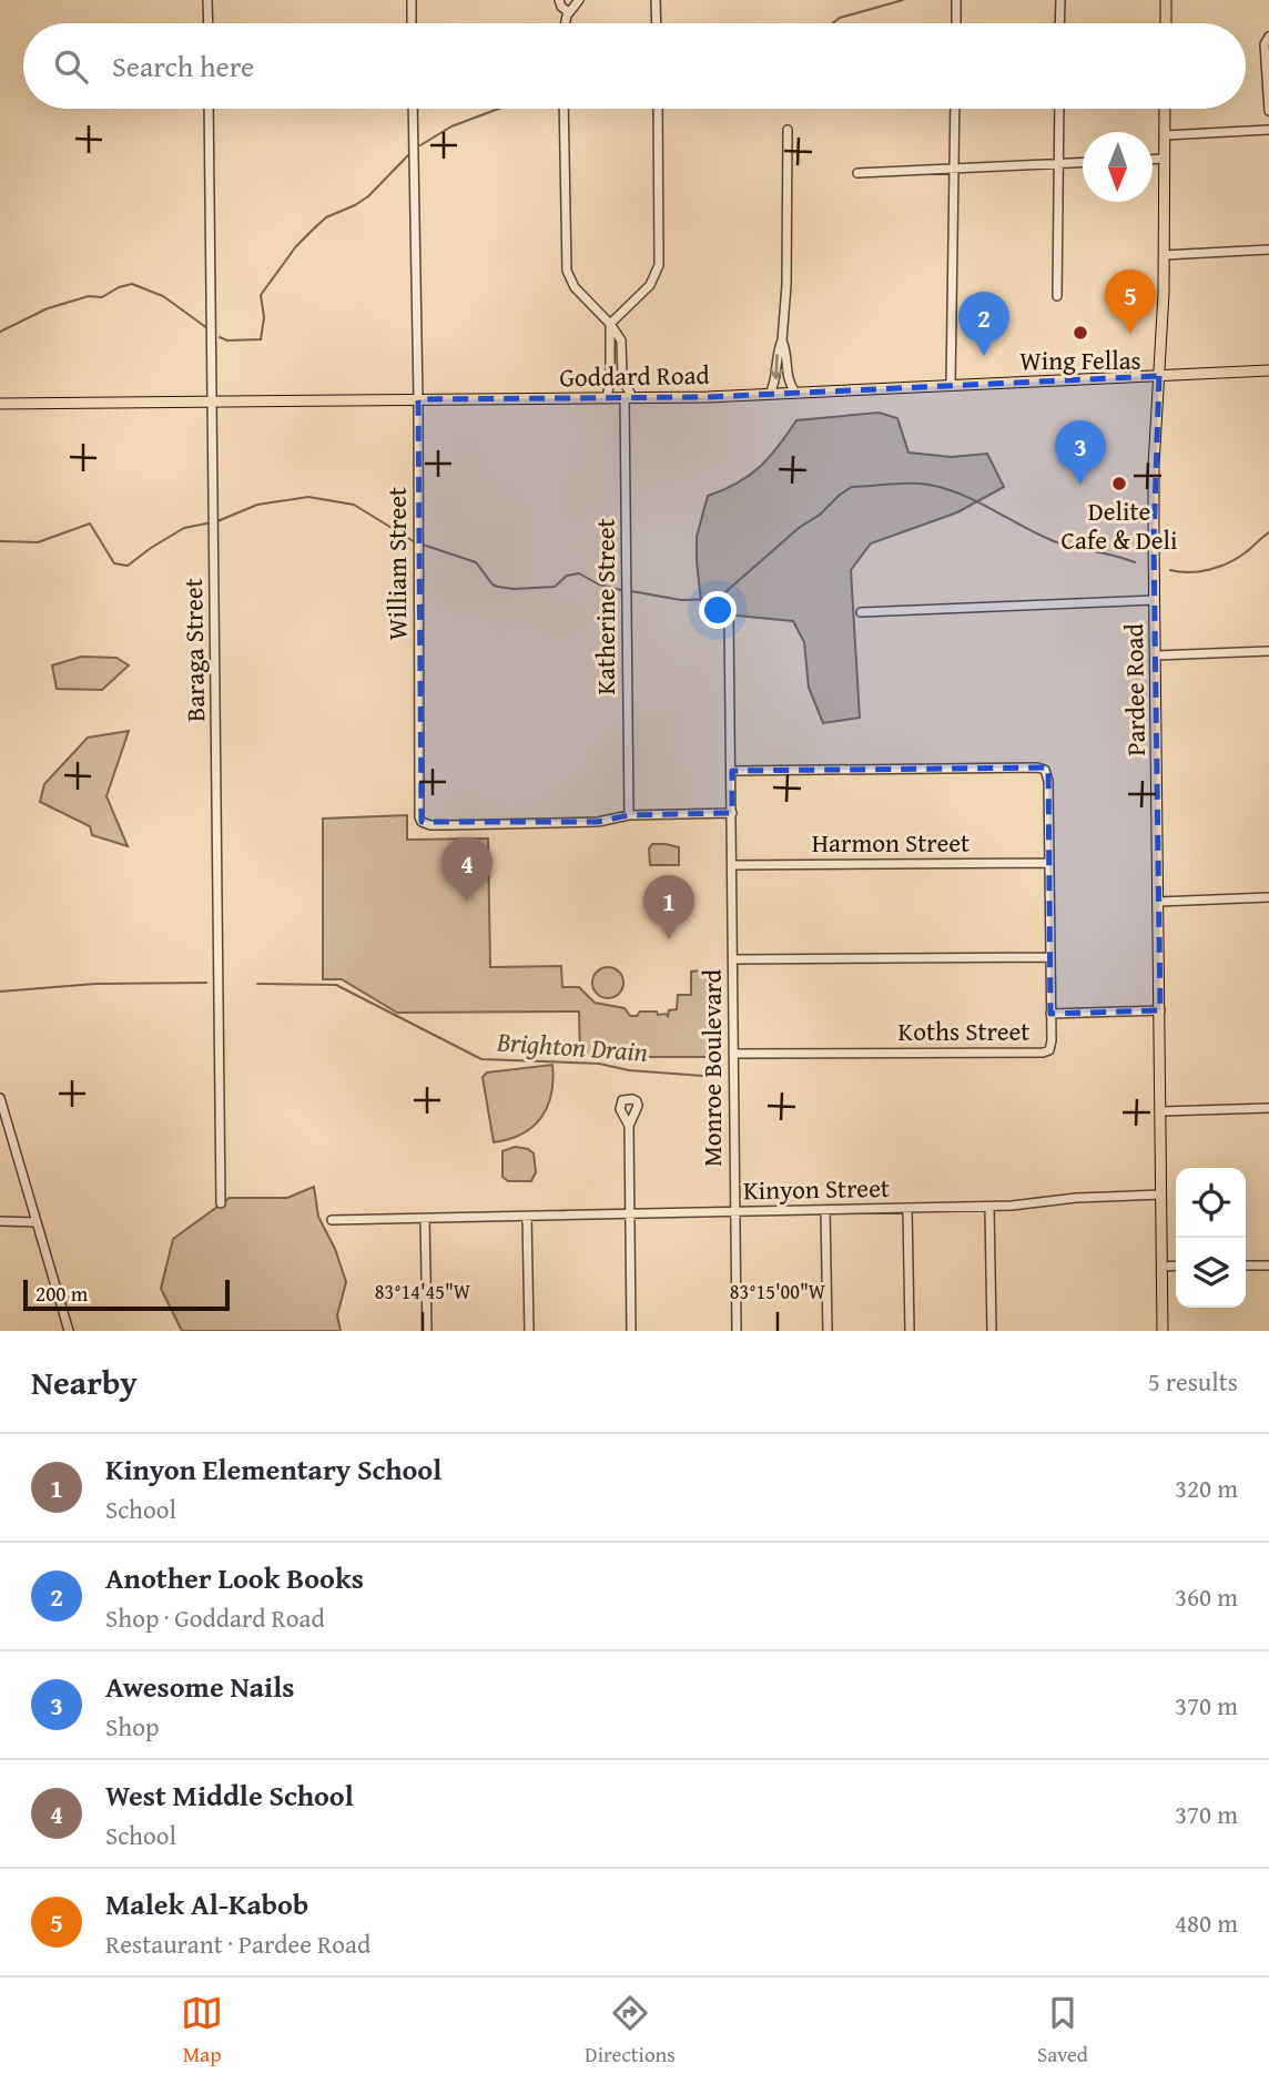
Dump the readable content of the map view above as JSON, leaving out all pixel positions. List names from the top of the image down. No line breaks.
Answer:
{"streets":{"main road":["Goddard Road","Pardee Road"],"street":["William Street","Katherine Street","Baraga Street","Harmon Street","Koths Street","Monroe Boulevard","Kinyon Street"]},"crossings":[["Goddard Road","William Street"],["Goddard Road","Katherine Street"],["Goddard Road","Baraga Street"],["Goddard Road","Pardee Road"],["William Street","Katherine Street"],["Pardee Road","Koths Street"],["Pardee Road","Kinyon Street"],["Harmon Street","Monroe Boulevard"],["Koths Street","Monroe Boulevard"],["Monroe Boulevard","Kinyon Street"]],"water":["Brighton Drain"],"places":["Wing Fellas","Delite Cafe & Deli"],"scale_bar":"200 m","north":"bottom","page":{"search":"Search here","pins":["5","2","3","4","1"],"scale":"200 m","heading":["Nearby","5 results"],"list":[{"mark":"1","name":"Kinyon Elementary School","note":"School","value":"320 m"},{"mark":"2","name":"Another Look Books","note":"Shop · Goddard Road","value":"360 m"},{"mark":"3","name":"Awesome Nails","note":"Shop","value":"370 m"},{"mark":"4","name":"West Middle School","note":"School","value":"370 m"},{"mark":"5","name":"Malek Al-Kabob","note":"Restaurant · Pardee Road","value":"480 m"}],"nav":["Map","Directions","Saved"]},"coordinates":["83°14'45\"W","83°15'00\"W"]}
